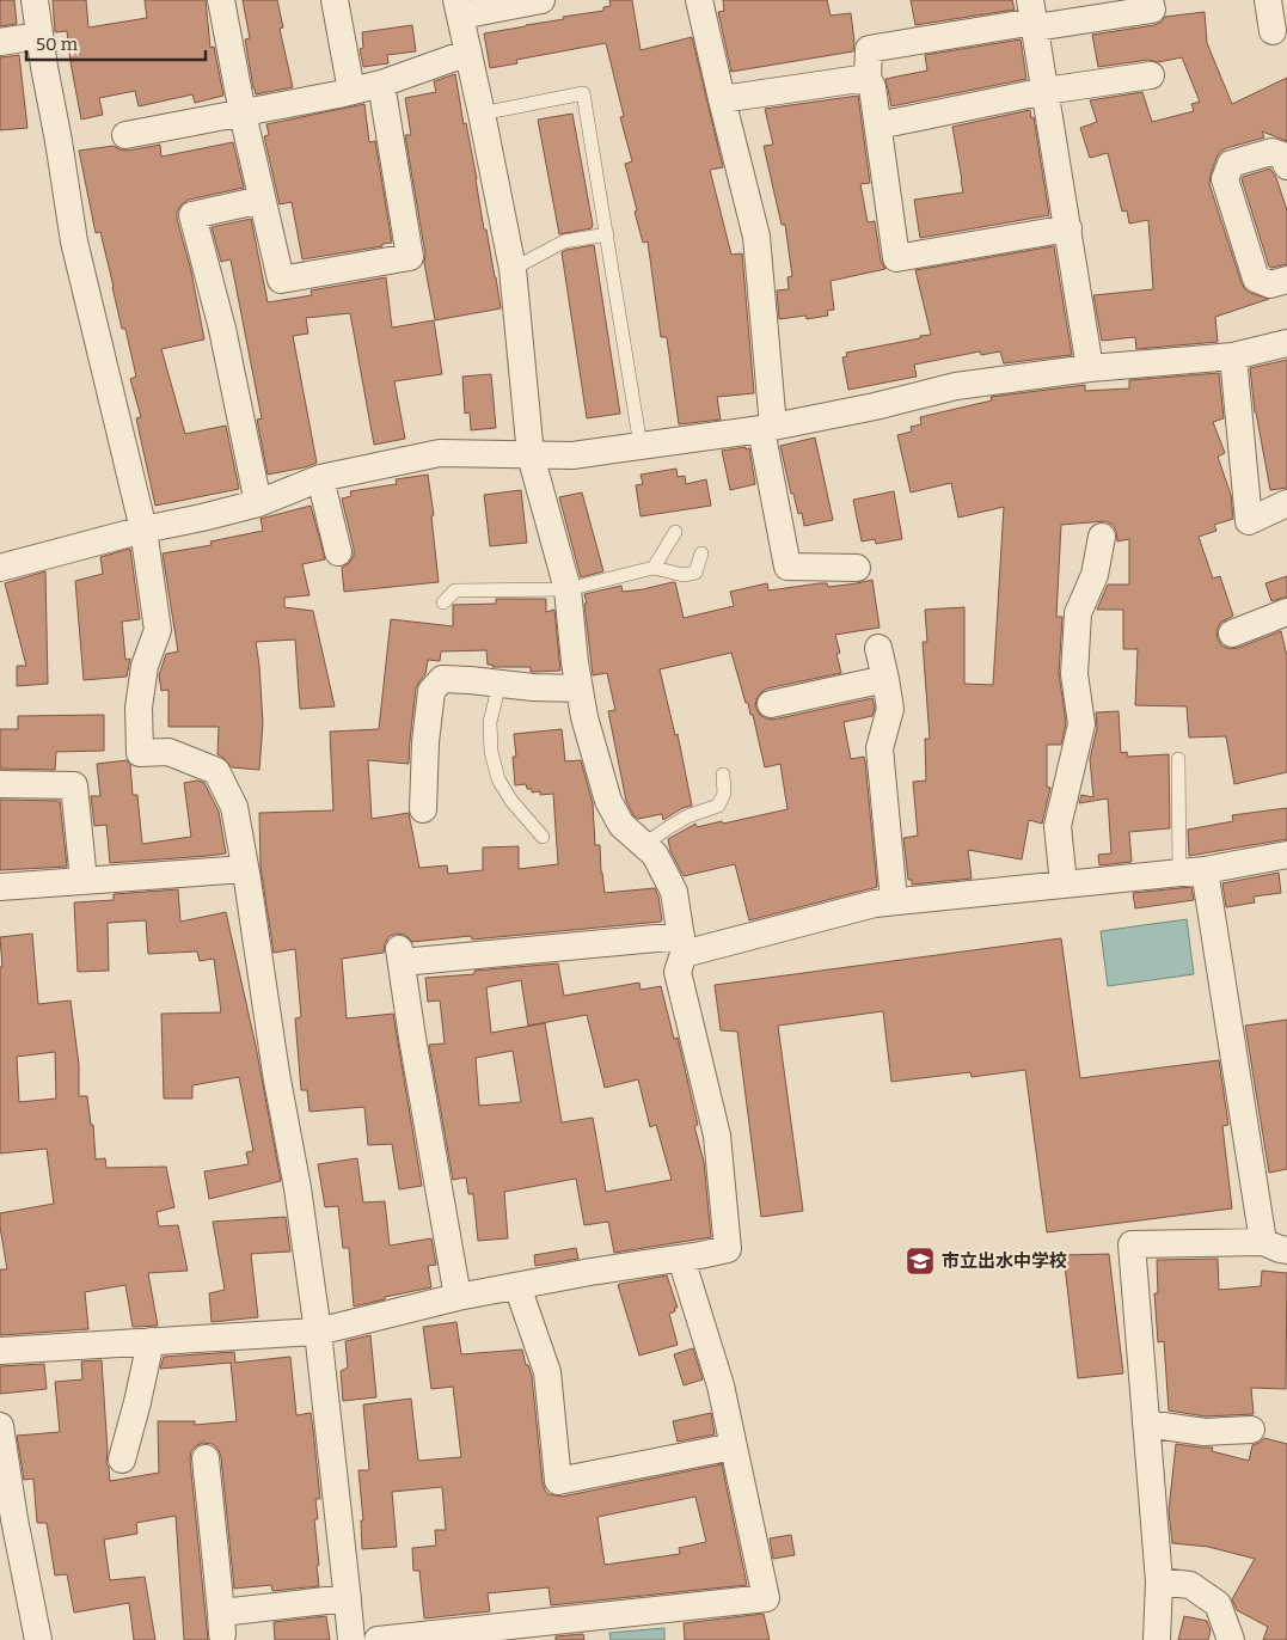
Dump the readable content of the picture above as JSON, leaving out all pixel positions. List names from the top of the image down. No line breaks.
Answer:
{"places":{"school or university":["市立出水中学校"]},"scale_bar":"50 m"}
